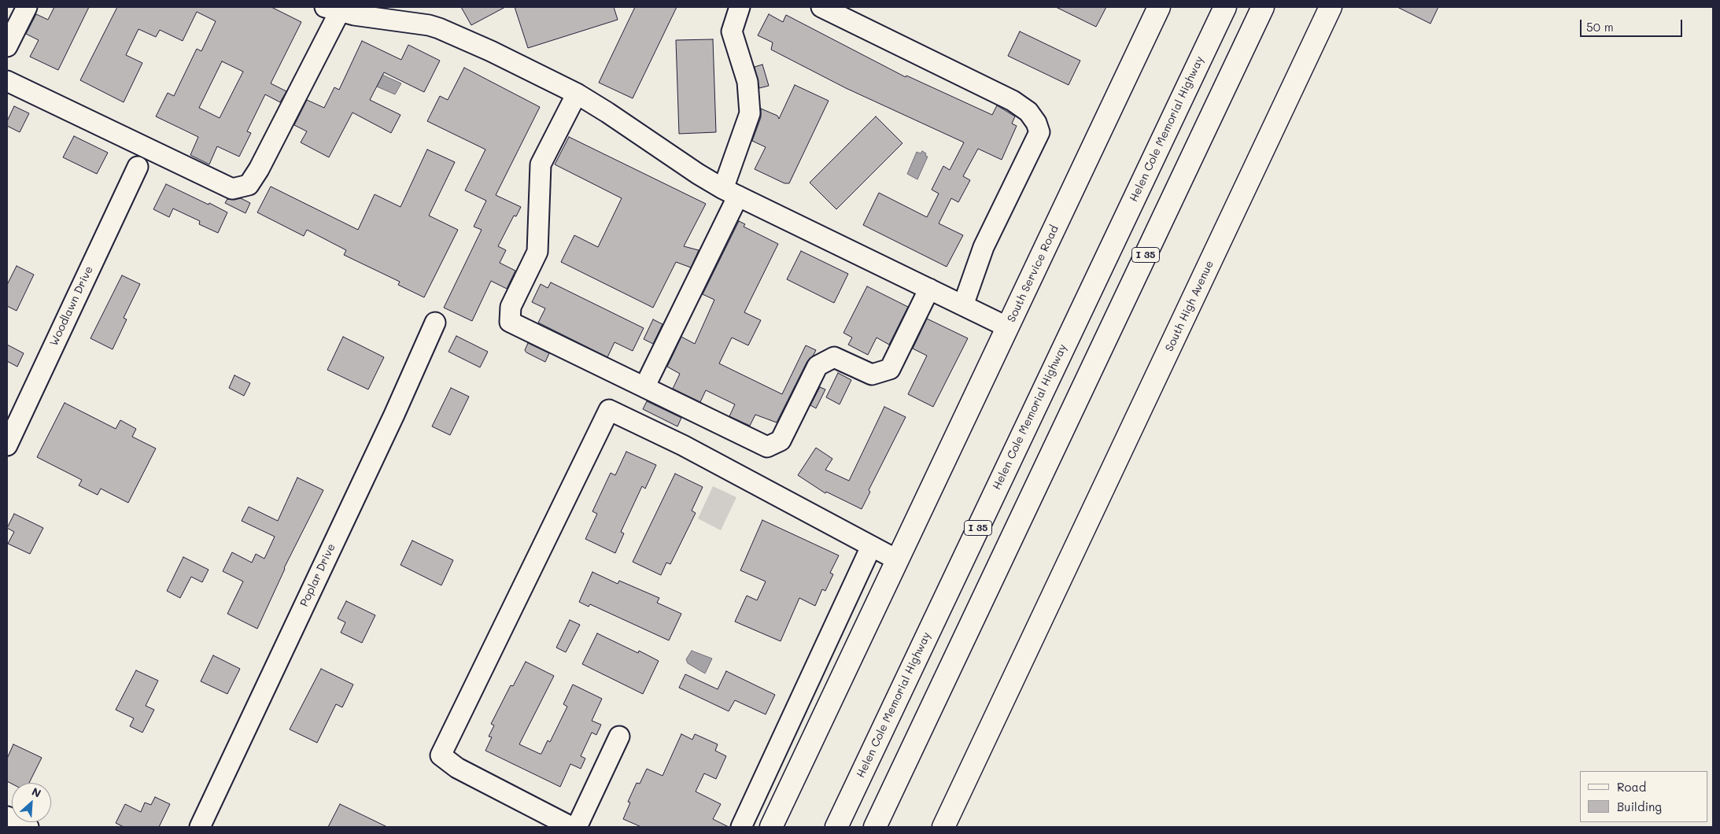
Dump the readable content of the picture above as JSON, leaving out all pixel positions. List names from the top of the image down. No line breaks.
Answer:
{"streets":{"main road":["Helen Cole Memorial Highway","I 35","South Service Road","South High Avenue"],"street":["Woodlawn Drive","Poplar Drive"]},"legend":["Road","Building"],"scale_bar":"50 m","north":"top right"}
